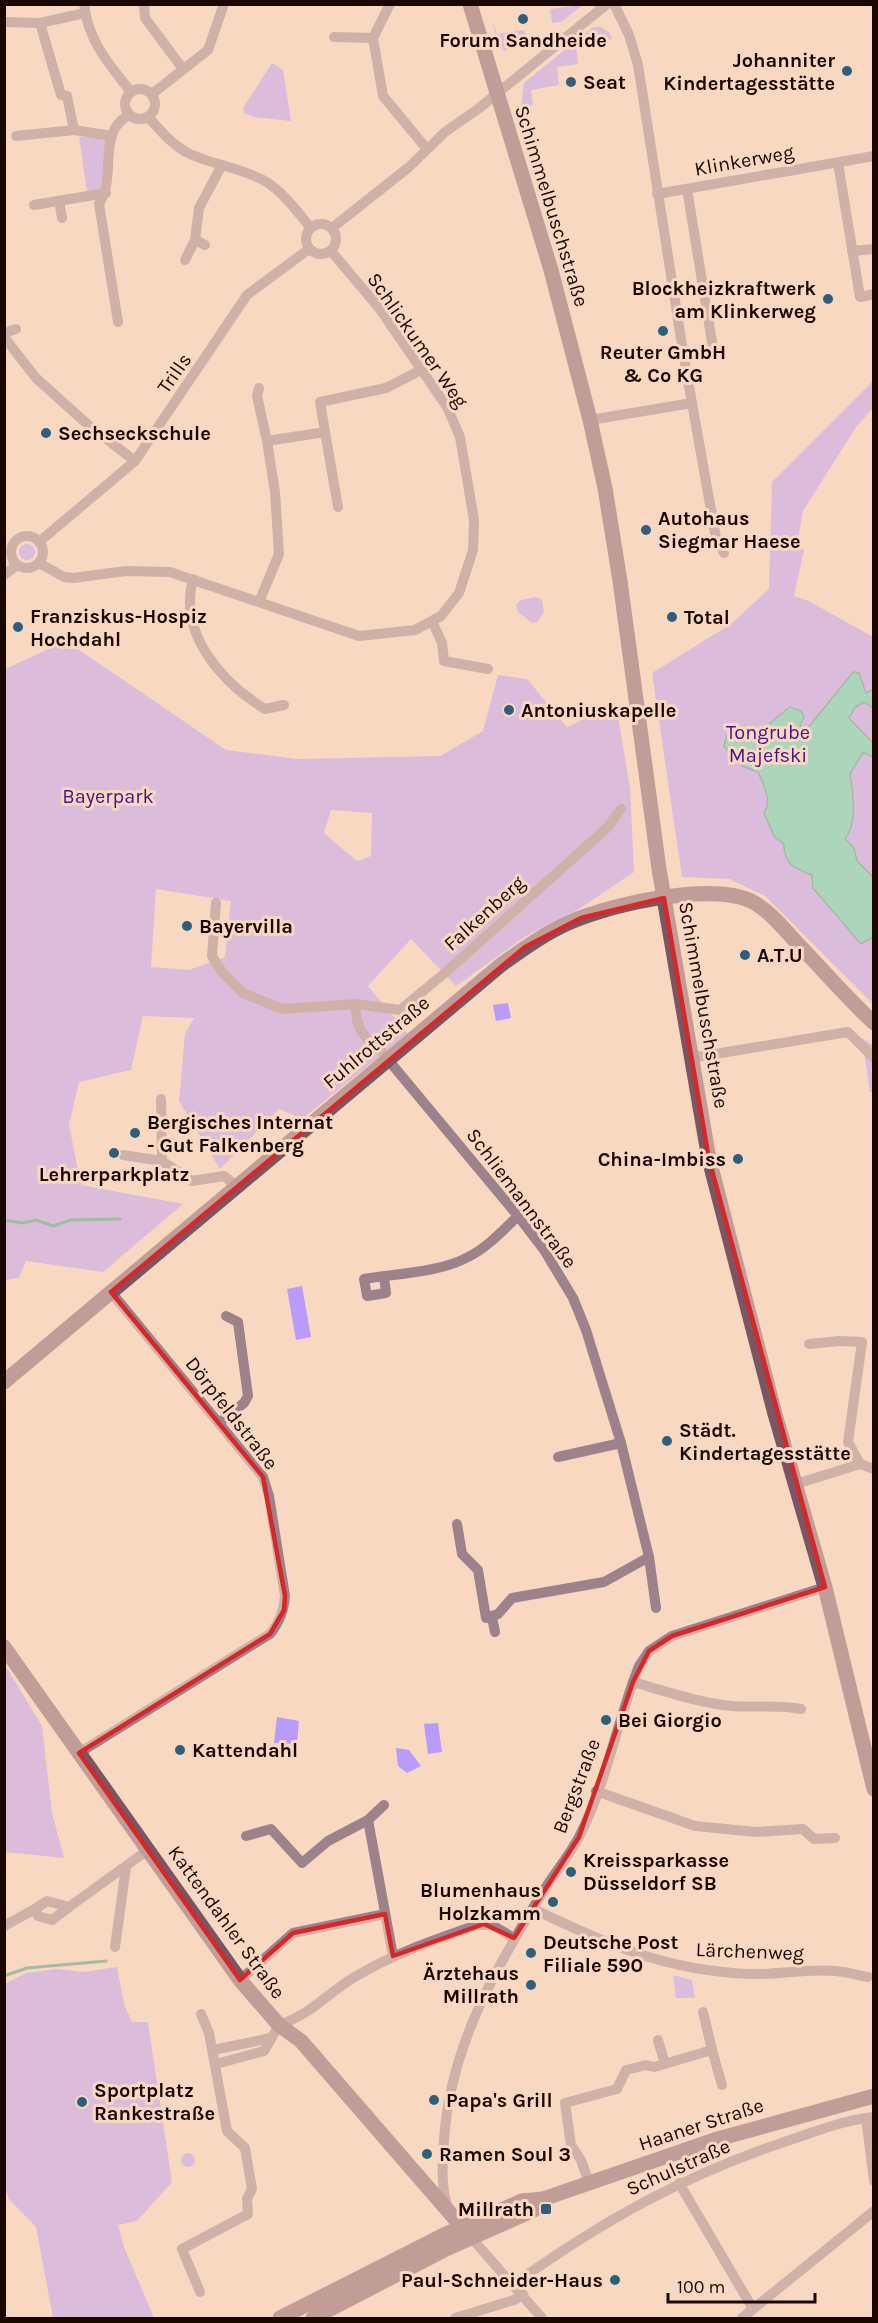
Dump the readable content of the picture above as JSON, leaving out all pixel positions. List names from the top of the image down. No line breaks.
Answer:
{"streets":{"main road":["Schimmelbuschstraße","Fuhlrottstraße","Kattendahler Straße","Haaner Straße"],"street":["Klinkerweg","Schlickumer Weg","Trills","Falkenberg","Schliemannstraße","Dörpfeldstraße","Bergstraße","Lärchenweg","Schulstraße"]},"crossings":[["Schimmelbuschstraße","Fuhlrottstraße"],["Schimmelbuschstraße","Bergstraße"],["Schlickumer Weg","Trills"],["Fuhlrottstraße","Schliemannstraße"],["Fuhlrottstraße","Dörpfeldstraße"],["Dörpfeldstraße","Kattendahler Straße"],["Bergstraße","Kattendahler Straße"],["Bergstraße","Lärchenweg"],["Kattendahler Straße","Haaner Straße"]],"parks":["Tongrube Majefski","Bayerpark"],"places":{"other":["Forum Sandheide","Johanniter Kindertagesstätte","Seat","Blockheizkraftwerk am Klinkerweg","Reuter GmbH & Co KG","Sechseckschule","Autohaus Siegmar Haese","Total","Franziskus-Hospiz Hochdahl","Antoniuskapelle","Bayervilla","A.T.U","Bergisches Internat - Gut Falkenberg","Lehrerparkplatz","China-Imbiss","Städt. Kindertagesstätte","Bei Giorgio","Kattendahl","Kreissparkasse Düsseldorf SB","Blumenhaus Holzkamm","Deutsche Post Filiale 590","Ärztehaus Millrath","Papa's Grill","Sportplatz Rankestraße","Ramen Soul 3","Paul-Schneider-Haus"],"transit":["Millrath"]},"scale_bar":"100 m"}
